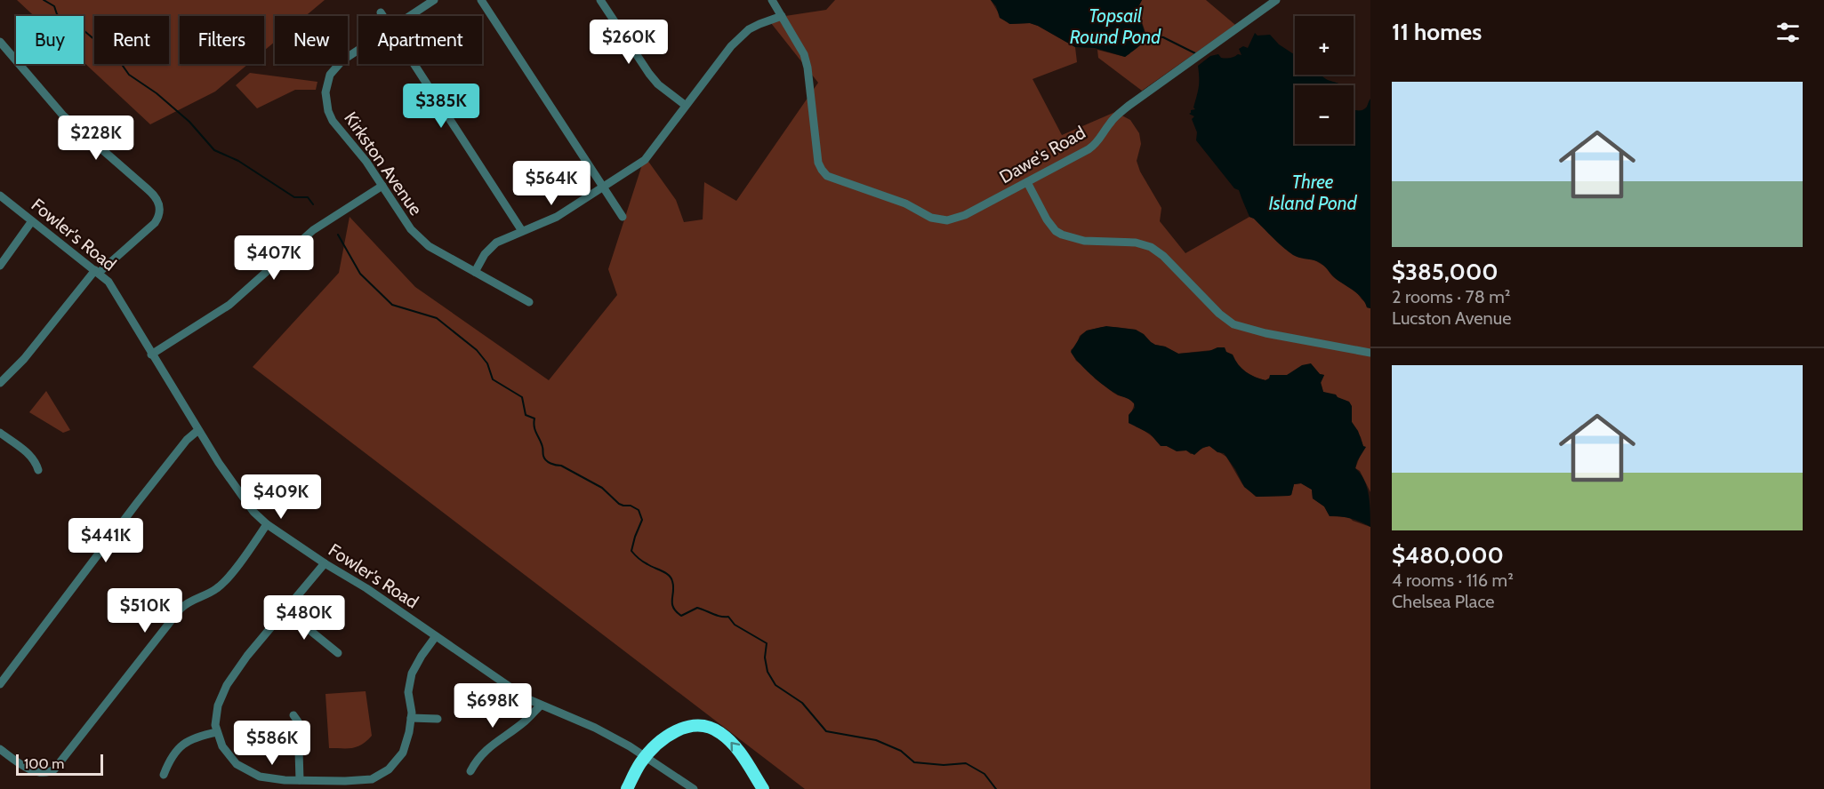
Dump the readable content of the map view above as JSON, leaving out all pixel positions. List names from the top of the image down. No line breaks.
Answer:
{"streets":{"street":["Dawe's Road","Kirkston Avenue","Fowler's Road"]},"water":["Topsail Round Pond","Three Island Pond"],"scale_bar":"100 m","page":{"heading":"11 homes","map_buttons":["+","−"],"chip":["Buy","Rent","Filters","New","Apartment"],"price":["$260K","$385K","$228K","$564K","$407K","$409K","$441K","$510K","$480K","$698K","$586K"],"list":[{"name":"$385,000","note":"2 rooms · 78 m² · Lucston Avenue"},{"name":"$480,000","note":"4 rooms · 116 m² · Chelsea Place"}],"scale":"100 m"}}
